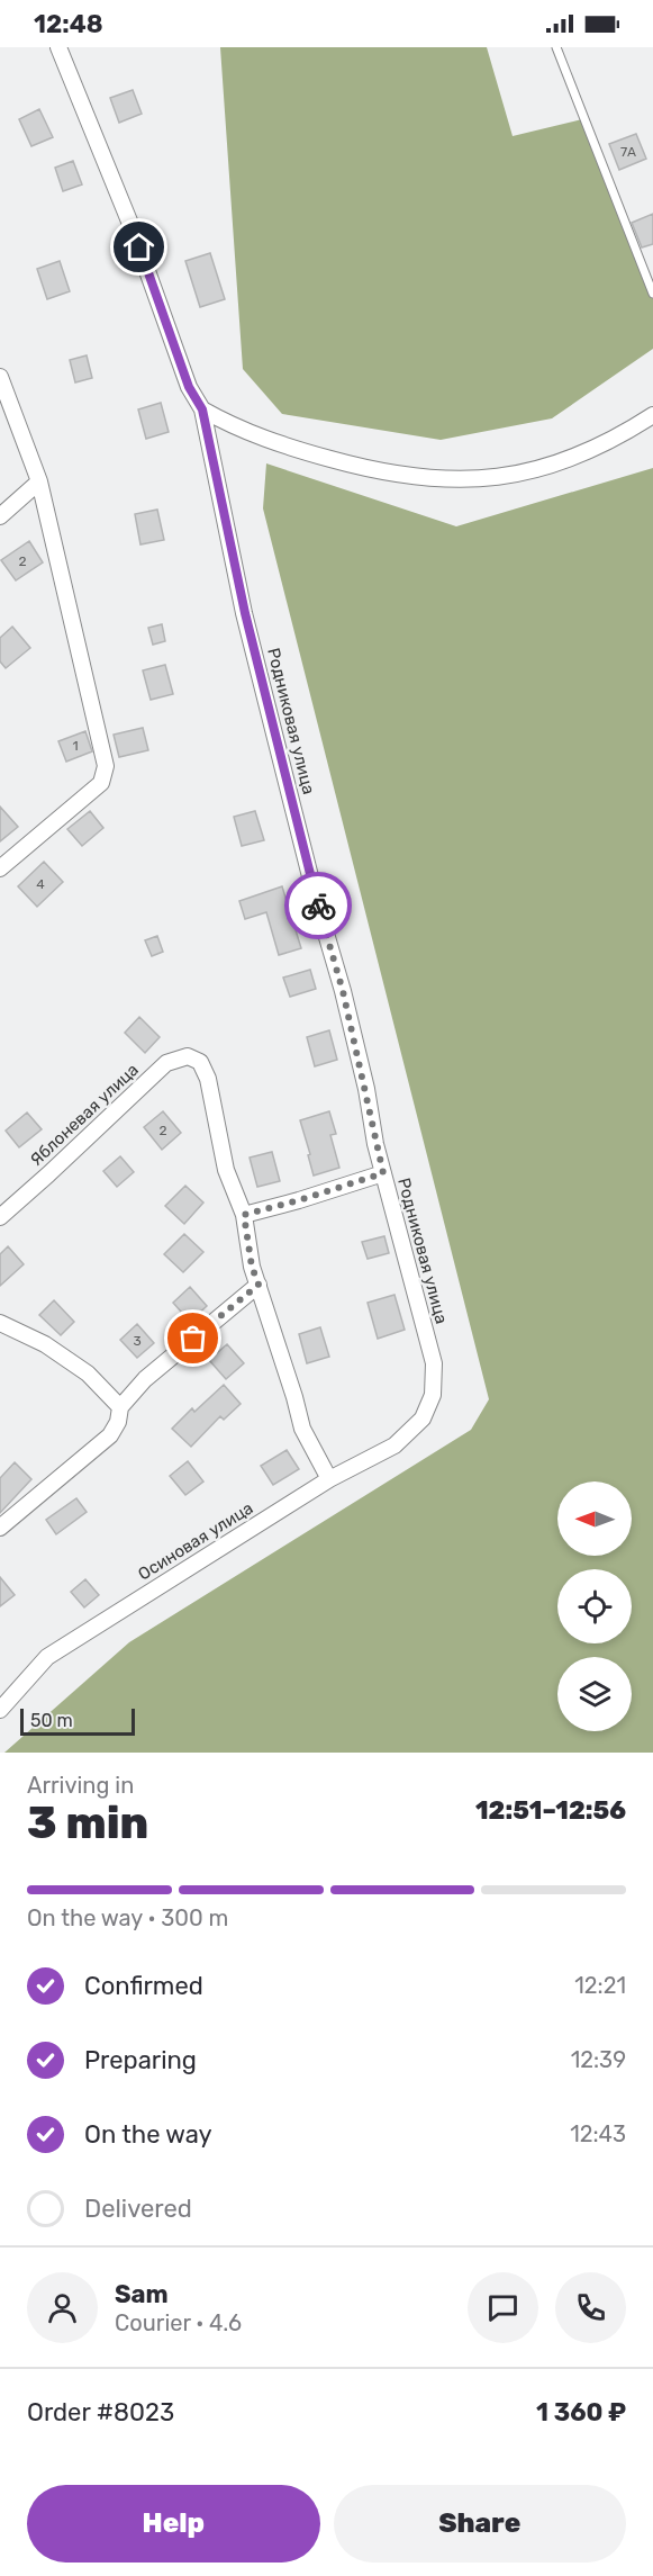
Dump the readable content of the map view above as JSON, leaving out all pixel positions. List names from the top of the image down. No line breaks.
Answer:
{"streets":{"street":["Родниковая улица","Яблоневая улица","Осиновая улица"]},"crossings":[["Родниковая улица","Осиновая улица"]],"house_numbers":["7А","2","1","4","2","3"],"scale_bar":"50 m","north":"left","page":{"status":"12:48","scale":"50 m","heading":["3 min","Arriving in","12:51–12:56"],"panel":["Sam","Courier · 4.6","Order #8023","1 360 ₽"],"bar":"On the way · 300 m","list":[["Confirmed","12:21"],["Preparing","12:39"],["On the way","12:43"],"Delivered"],"buttons":["Help","Share"]}}
